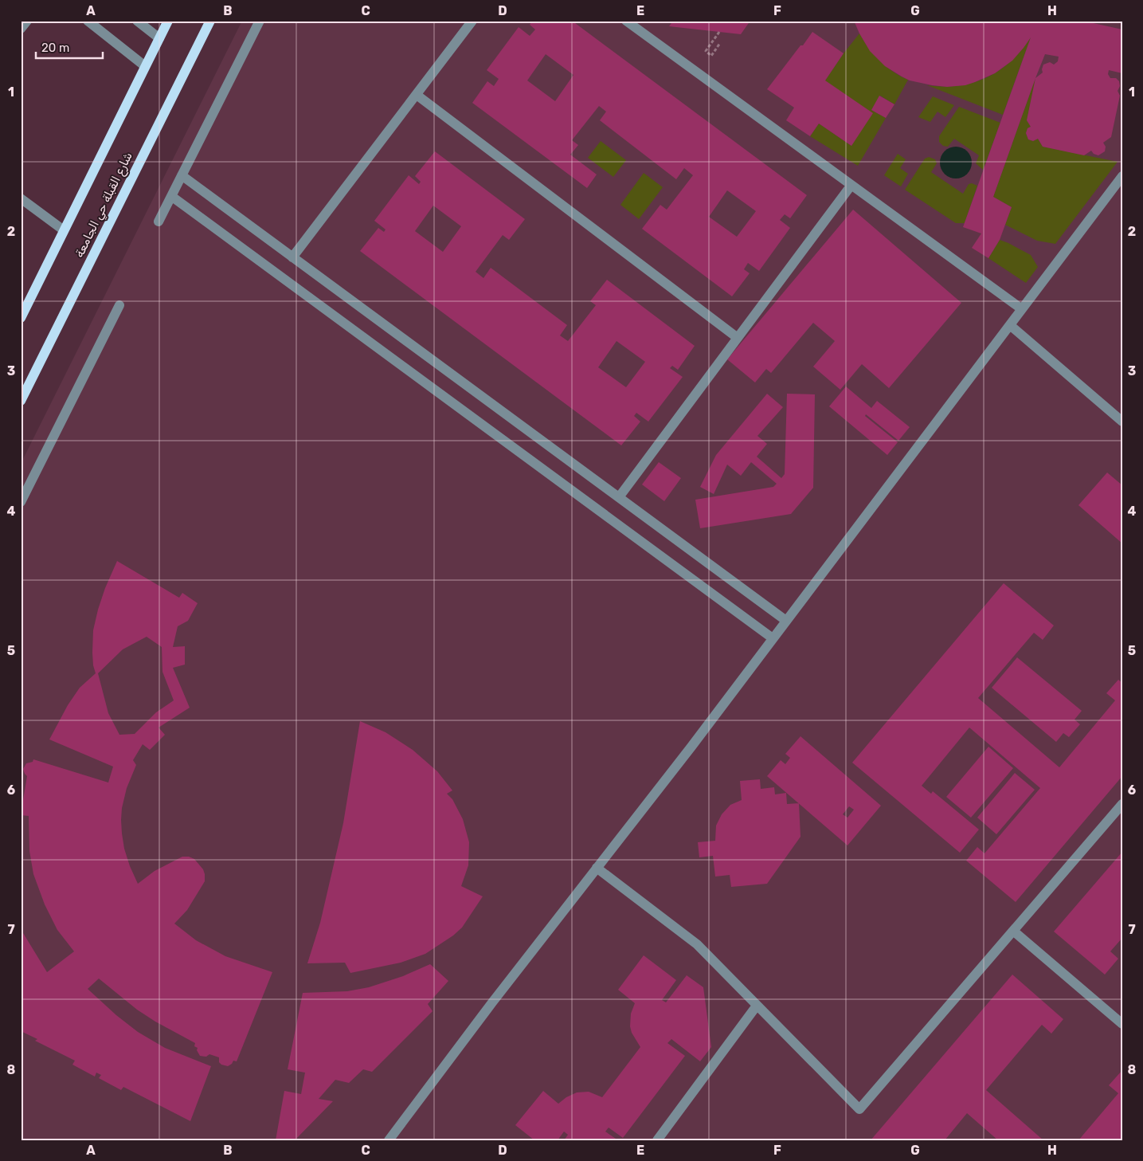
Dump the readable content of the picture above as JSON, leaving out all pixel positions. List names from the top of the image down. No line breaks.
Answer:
{"streets":{"main road":["شارع القبلة حي الجامعة"]},"scale_bar":"20 m","grid":{"columns":["A","B","C","D","E","F","G","H"],"rows":["1","2","3","4","5","6","7","8"]}}
